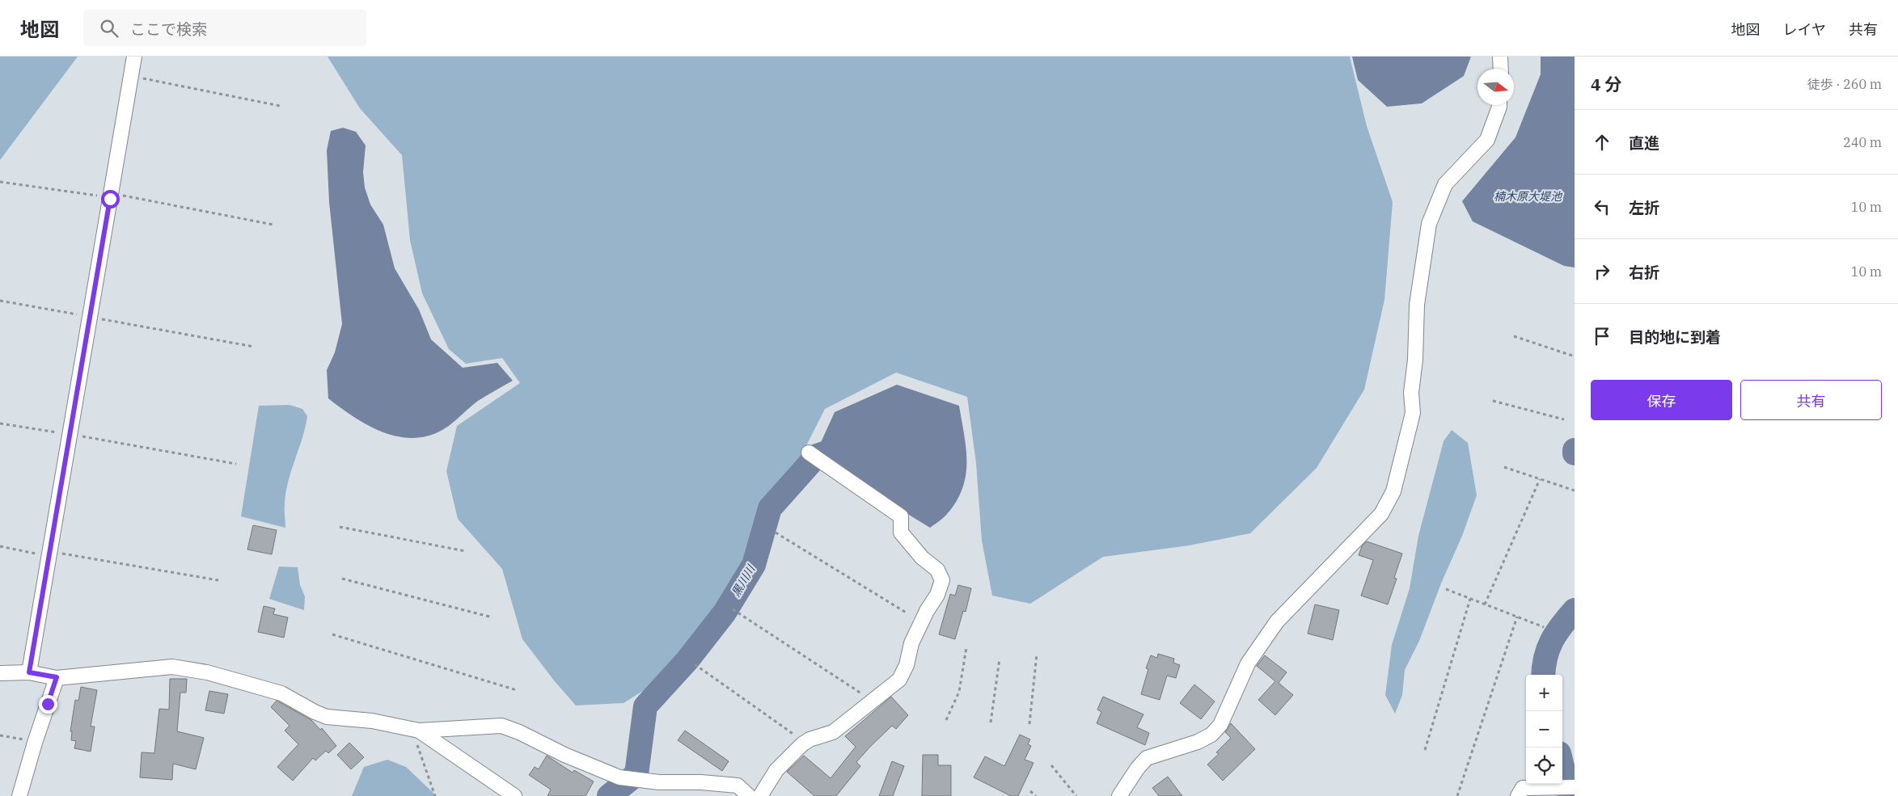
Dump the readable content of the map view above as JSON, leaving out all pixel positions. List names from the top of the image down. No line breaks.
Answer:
{"water":["楠木原大堤池","黒川川"],"north":"right","page":{"header":"地図","search":"ここで検索","nav":["地図","レイヤ","共有"],"heading":["4 分","徒歩 · 260 m"],"list":[["直進","240 m"],["左折","10 m"],["右折","10 m"],"目的地に到着"],"buttons":["保存","共有"],"map_buttons":["+","−"]}}
